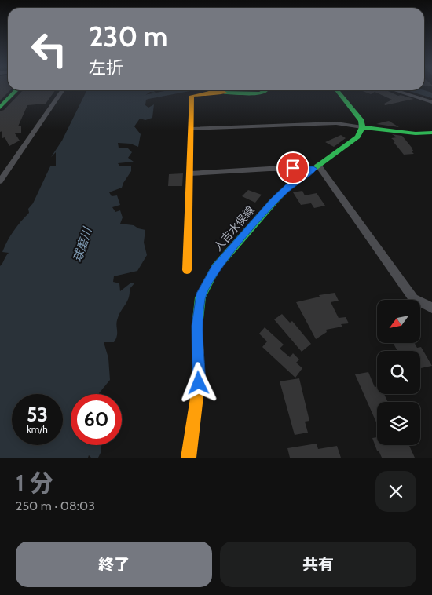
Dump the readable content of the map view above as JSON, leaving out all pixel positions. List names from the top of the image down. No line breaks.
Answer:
{"streets":{"street":["人吉水俣線"]},"water":["球磨川"],"north":"bottom left","page":{"turn":["230 m","左折"],"speed":"53 km/h","limit":"60","heading":["1 分","250 m · 08:03"],"buttons":["終了","共有"]}}
